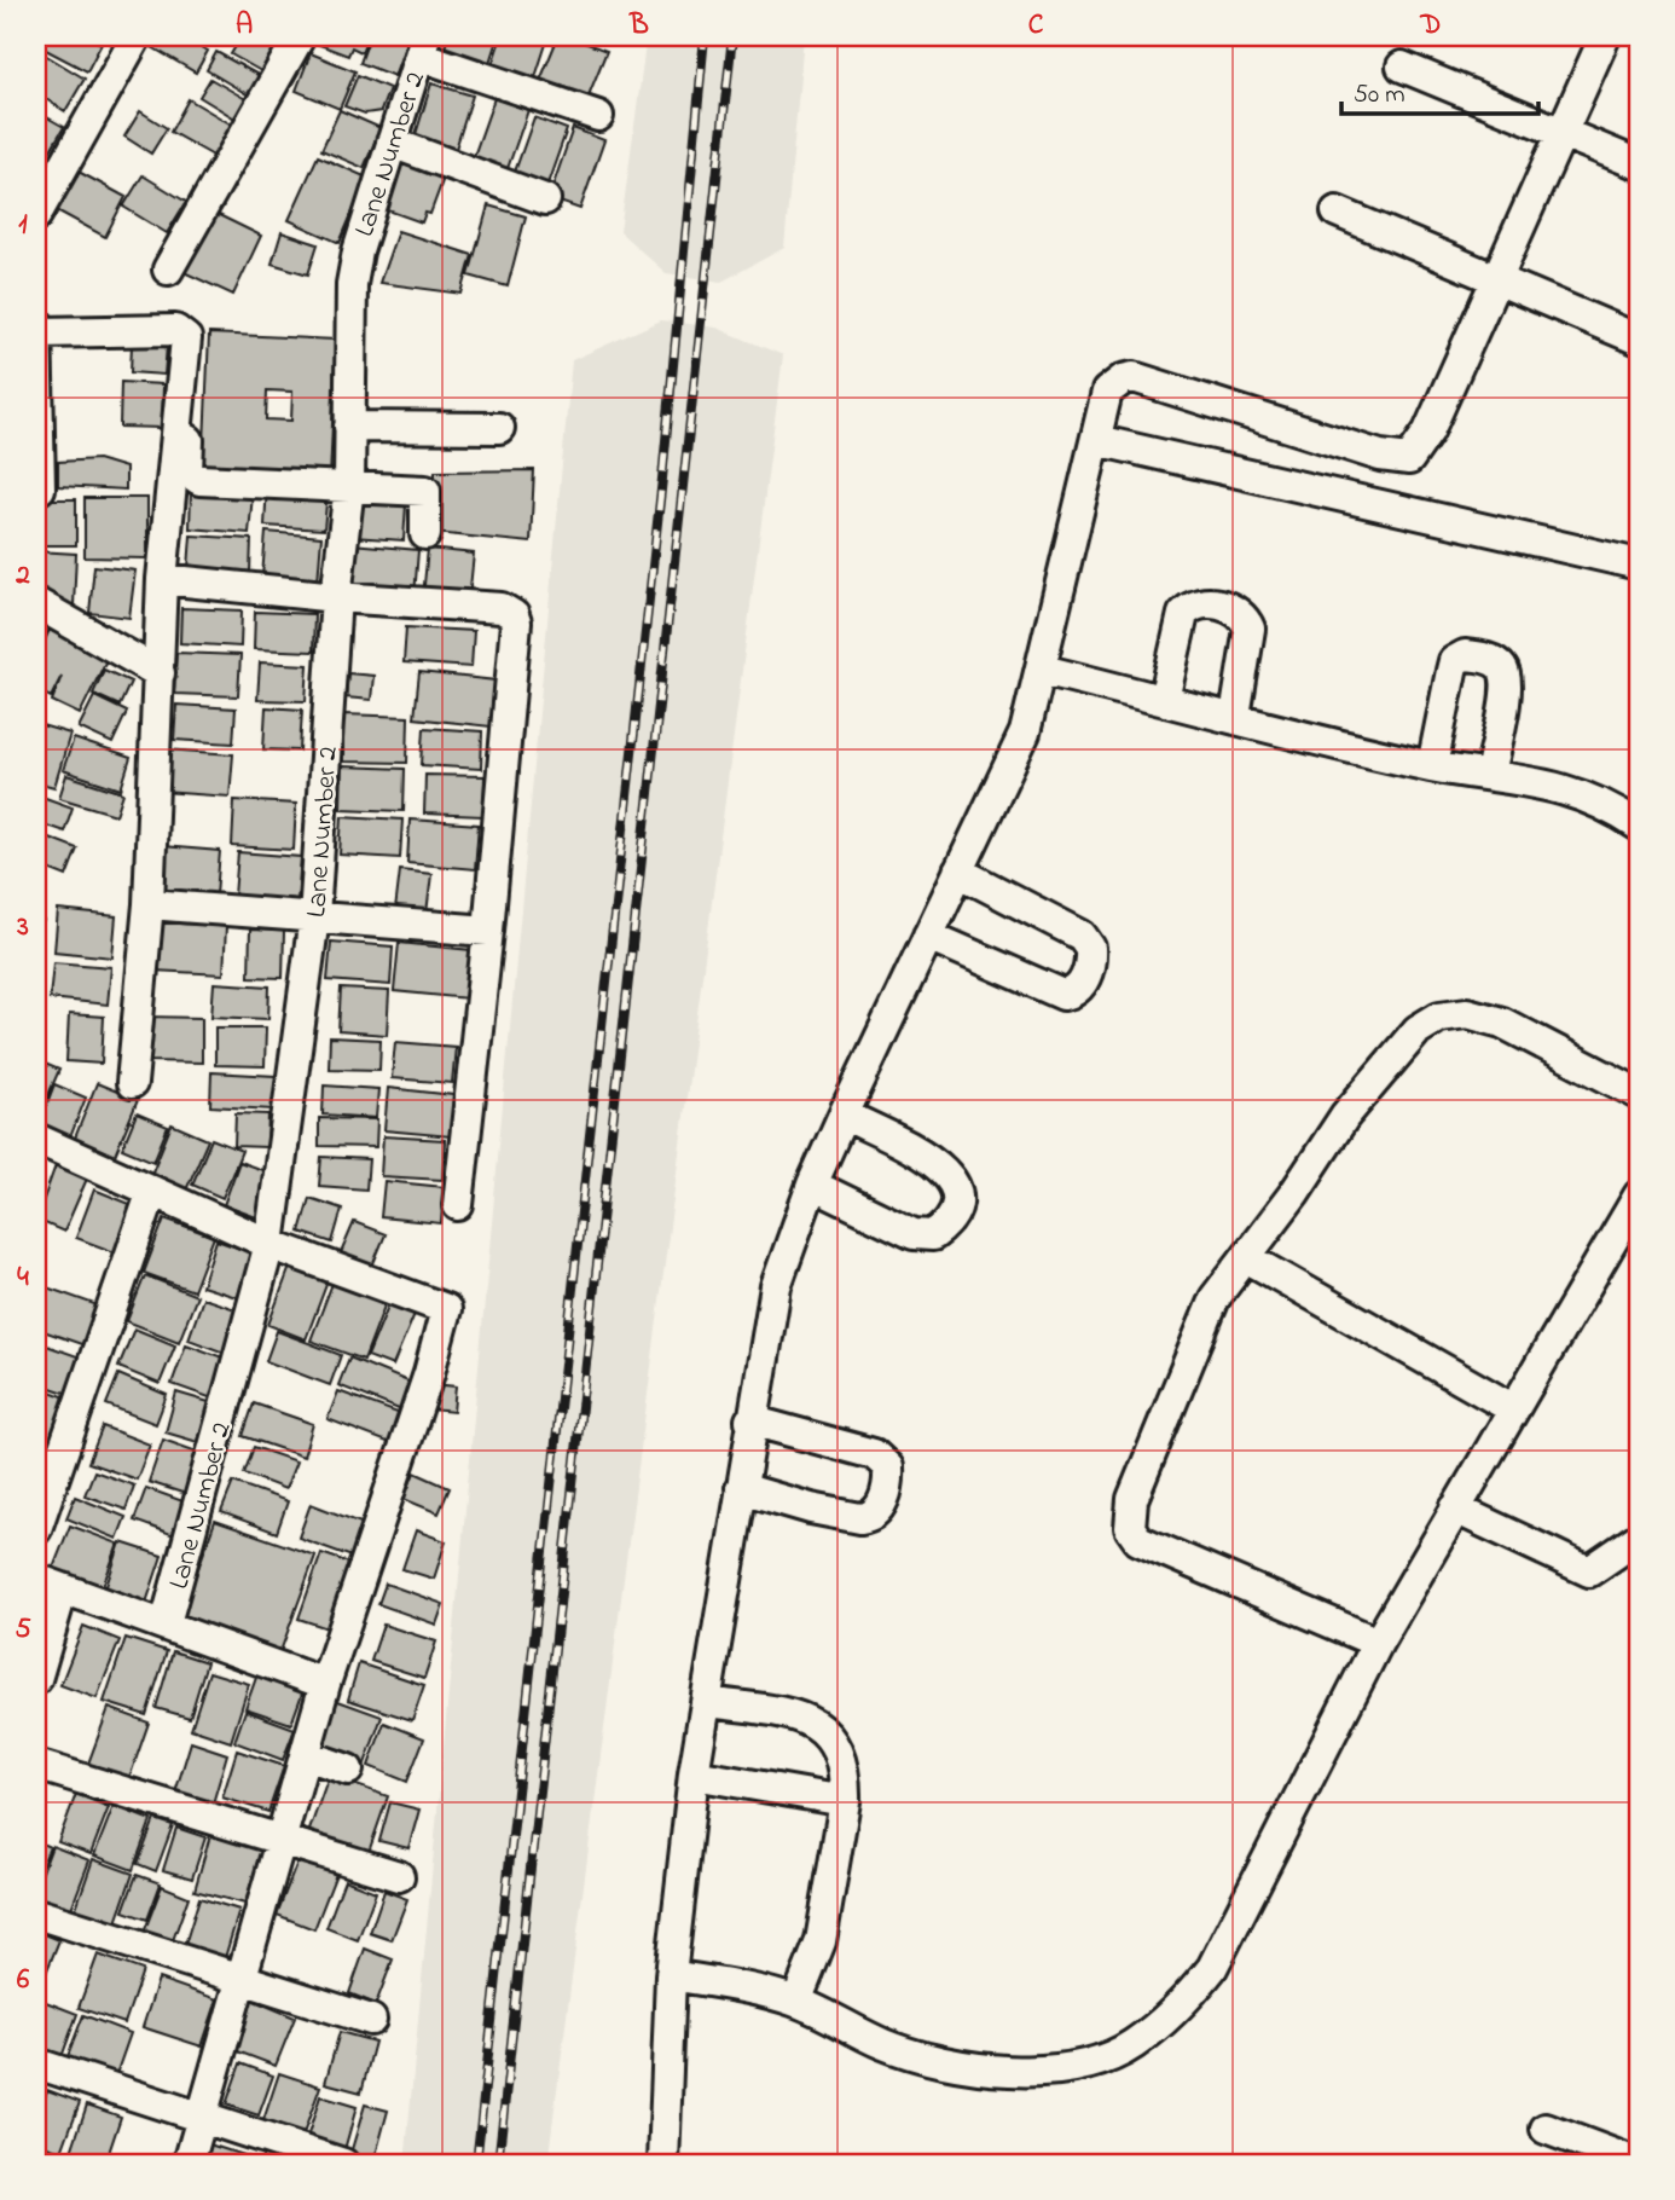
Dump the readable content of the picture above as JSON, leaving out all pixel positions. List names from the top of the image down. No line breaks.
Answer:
{"streets":{"street":["Lane Number 2"]},"scale_bar":"50 m","grid":{"columns":["A","B","C","D"],"rows":["1","2","3","4","5","6"]}}
